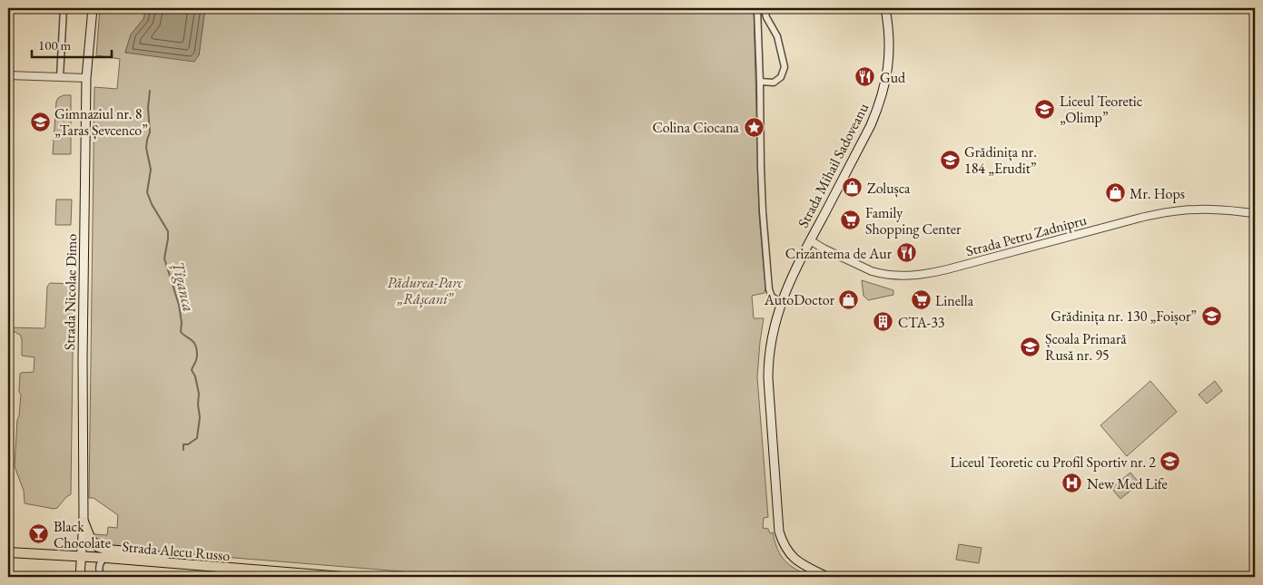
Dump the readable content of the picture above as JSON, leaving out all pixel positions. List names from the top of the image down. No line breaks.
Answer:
{"streets":{"main road":["Strada Mihail Sadoveanu","Strada Nicolae Dimo","Strada Alecu Russo"],"street":["Strada Petru Zadnipru"]},"crossings":[["Strada Mihail Sadoveanu","Strada Petru Zadnipru"],["Strada Nicolae Dimo","Strada Alecu Russo"]],"water":["Țîganca"],"parks":["Pădurea-Parc „Râșcani”"],"places":{"restaurant":["Gud","Crizantema de Aur"],"school or university":["Liceul Teoretic „Olimp”","Gimnaziul nr. 8 „Taras Șevcenco”","Grădinița nr. 184 „Erudit”","Grădinița nr. 130 „Foișor”","Școala Primară Rusă nr. 95","Liceul Teoretic cu Profil Sportiv nr. 2"],"place":["Colina Ciocana"],"shop":["Zolușca","Mr. Hops","AutoDoctor"],"supermarket":["Family Shopping Center","Linella"],"building":["CTA-33"],"hospital":["New Med Life"],"bar":["Black Chocolate"]},"scale_bar":"100 m"}
